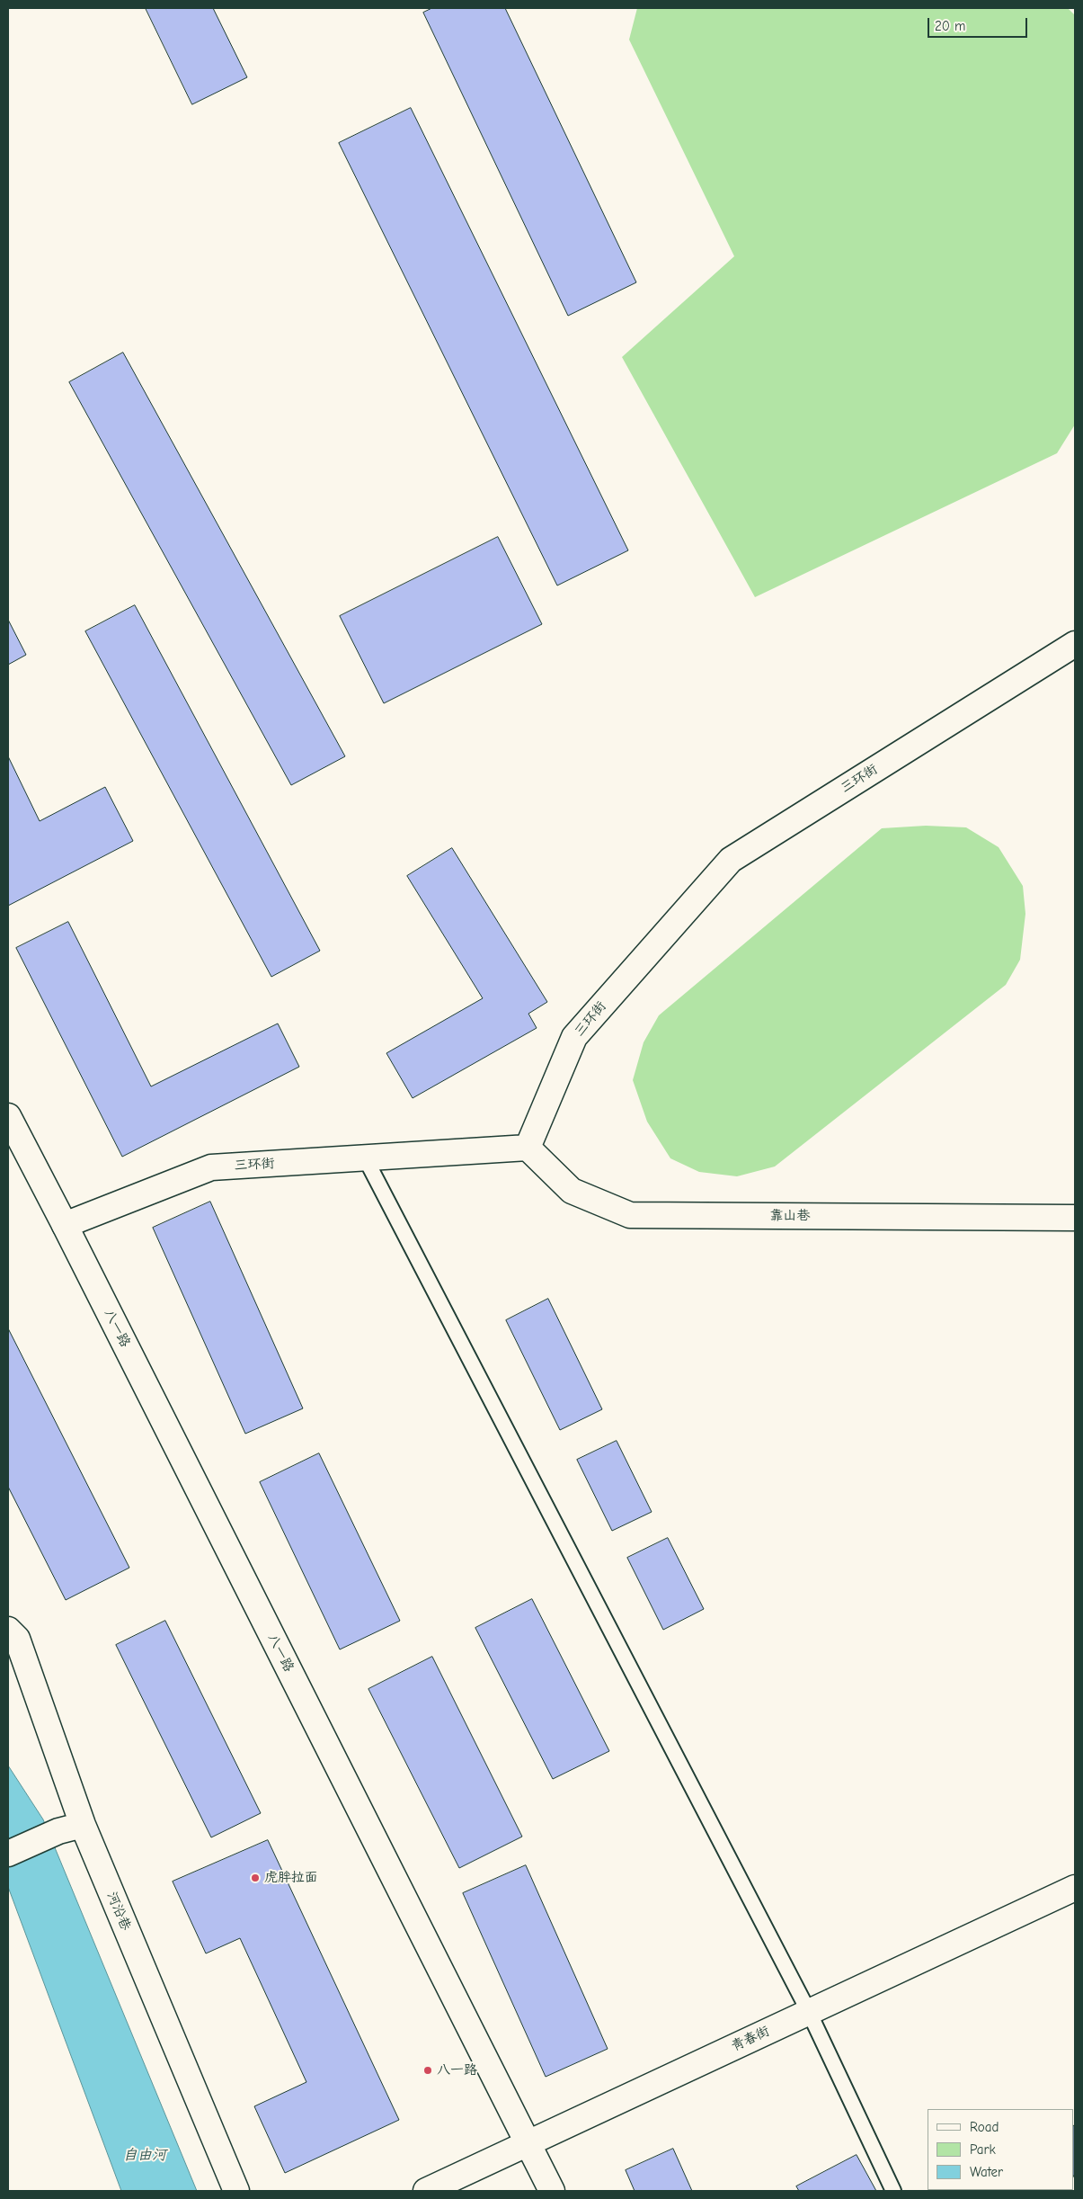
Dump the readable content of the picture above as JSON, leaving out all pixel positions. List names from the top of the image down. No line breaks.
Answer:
{"streets":{"street":["三环街","靠山巷","八一路","河沿巷","青春街"]},"crossings":[["三环街","靠山巷"],["三环街","八一路"],["八一路","青春街"]],"water":["自由河"],"places":["虎胖拉面","八一路"],"legend":["Road","Park","Water"],"scale_bar":"20 m"}
